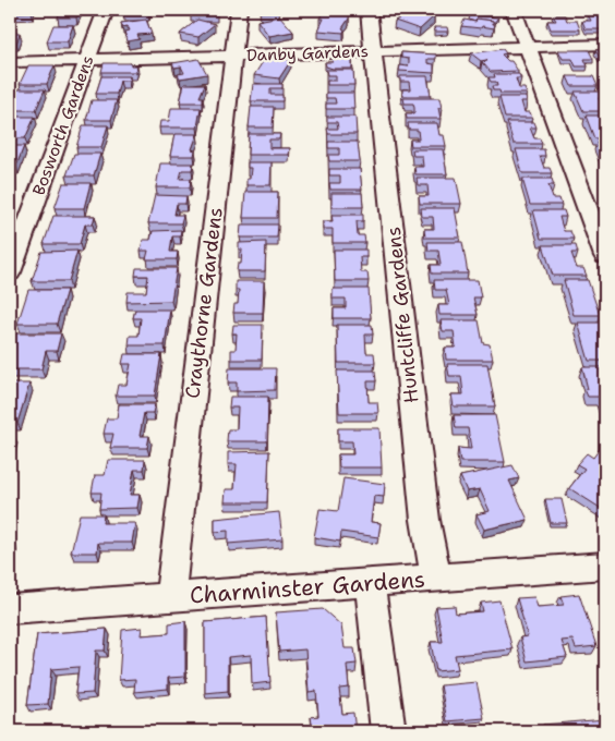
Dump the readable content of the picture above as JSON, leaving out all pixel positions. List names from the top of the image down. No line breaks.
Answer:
{"streets":{"street":["Danby Gardens","Bosworth Gardens","Craythorne Gardens","Huntcliffe Gardens","Charminster Gardens"]},"crossings":[["Danby Gardens","Bosworth Gardens"],["Danby Gardens","Craythorne Gardens"],["Danby Gardens","Huntcliffe Gardens"],["Craythorne Gardens","Charminster Gardens"],["Huntcliffe Gardens","Charminster Gardens"]]}
